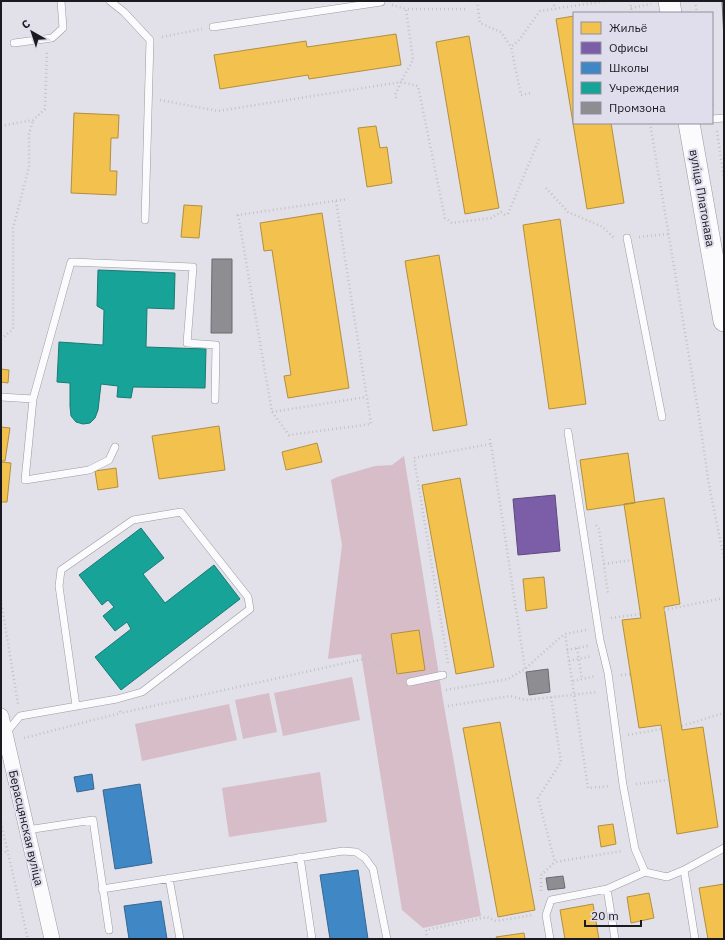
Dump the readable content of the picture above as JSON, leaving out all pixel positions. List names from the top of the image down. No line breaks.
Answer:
{"streets":{"main road":["вуліца Платонава"],"street":["Берасцянская вуліца"]},"legend":["Жильё","Офисы","Школы","Учреждения","Промзона"],"scale_bar":"20 m","north":"top left"}
